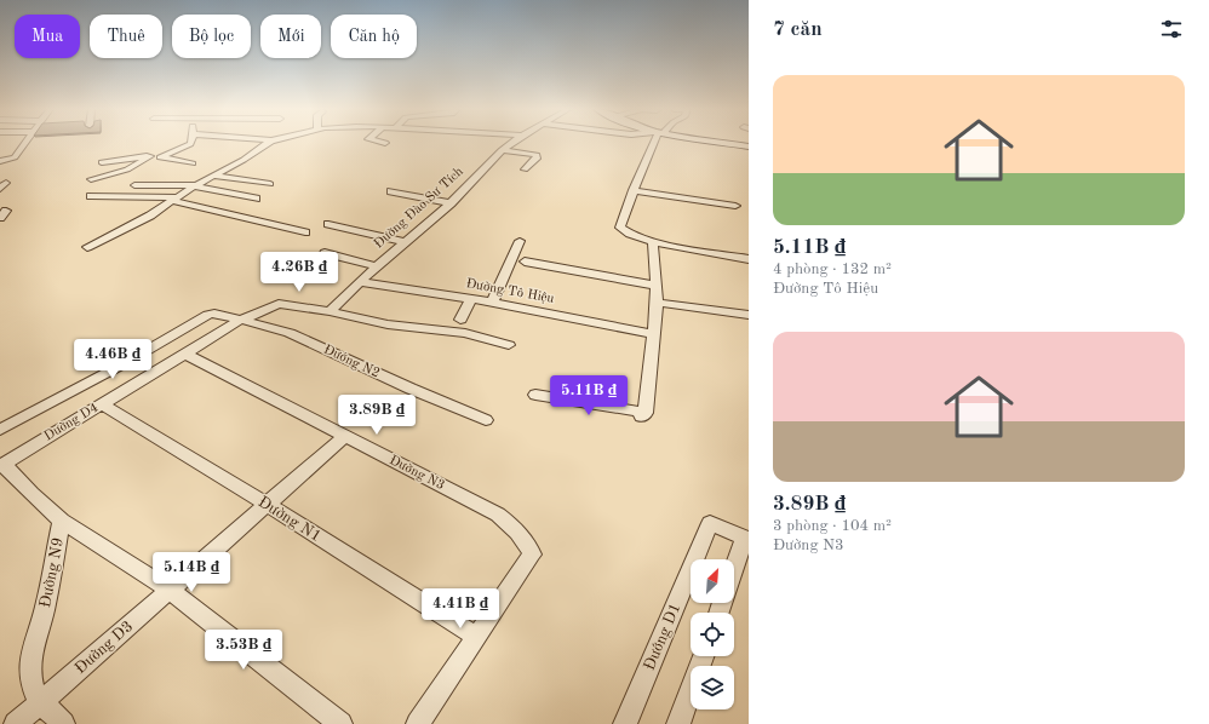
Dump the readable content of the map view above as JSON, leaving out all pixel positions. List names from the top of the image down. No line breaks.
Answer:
{"streets":{"street":["Đường Đào Sư Tích","Đường Tô Hiệu","Đướng N2","Dường D4","Đường N3","Đường N1","Đường N9","Đướng D1","Đường D3"]},"crossings":[["Đường Đào Sư Tích","Đường Tô Hiệu"],["Đướng N2","Dường D4"],["Dường D4","Đường N3"],["Dường D4","Đường N1"],["Dường D4","Đường N9"],["Đường N3","Đường N1"],["Đường N3","Đường D3"],["Đường N1","Đường D3"],["Đường N9","Đường D3"]],"north":"top right","page":{"heading":"7 căn","chip":["Mua","Thuê","Bộ lọc","Mới","Căn hộ"],"list":[{"name":"5.11B ₫","note":"4 phòng · 132 m² · Đường Tô Hiệu"},{"name":"3.89B ₫","note":"3 phòng · 104 m² · Đường N3"}],"price":["4.26B ₫","4.46B ₫","5.11B ₫","3.89B ₫","5.14B ₫","4.41B ₫","3.53B ₫"]}}
